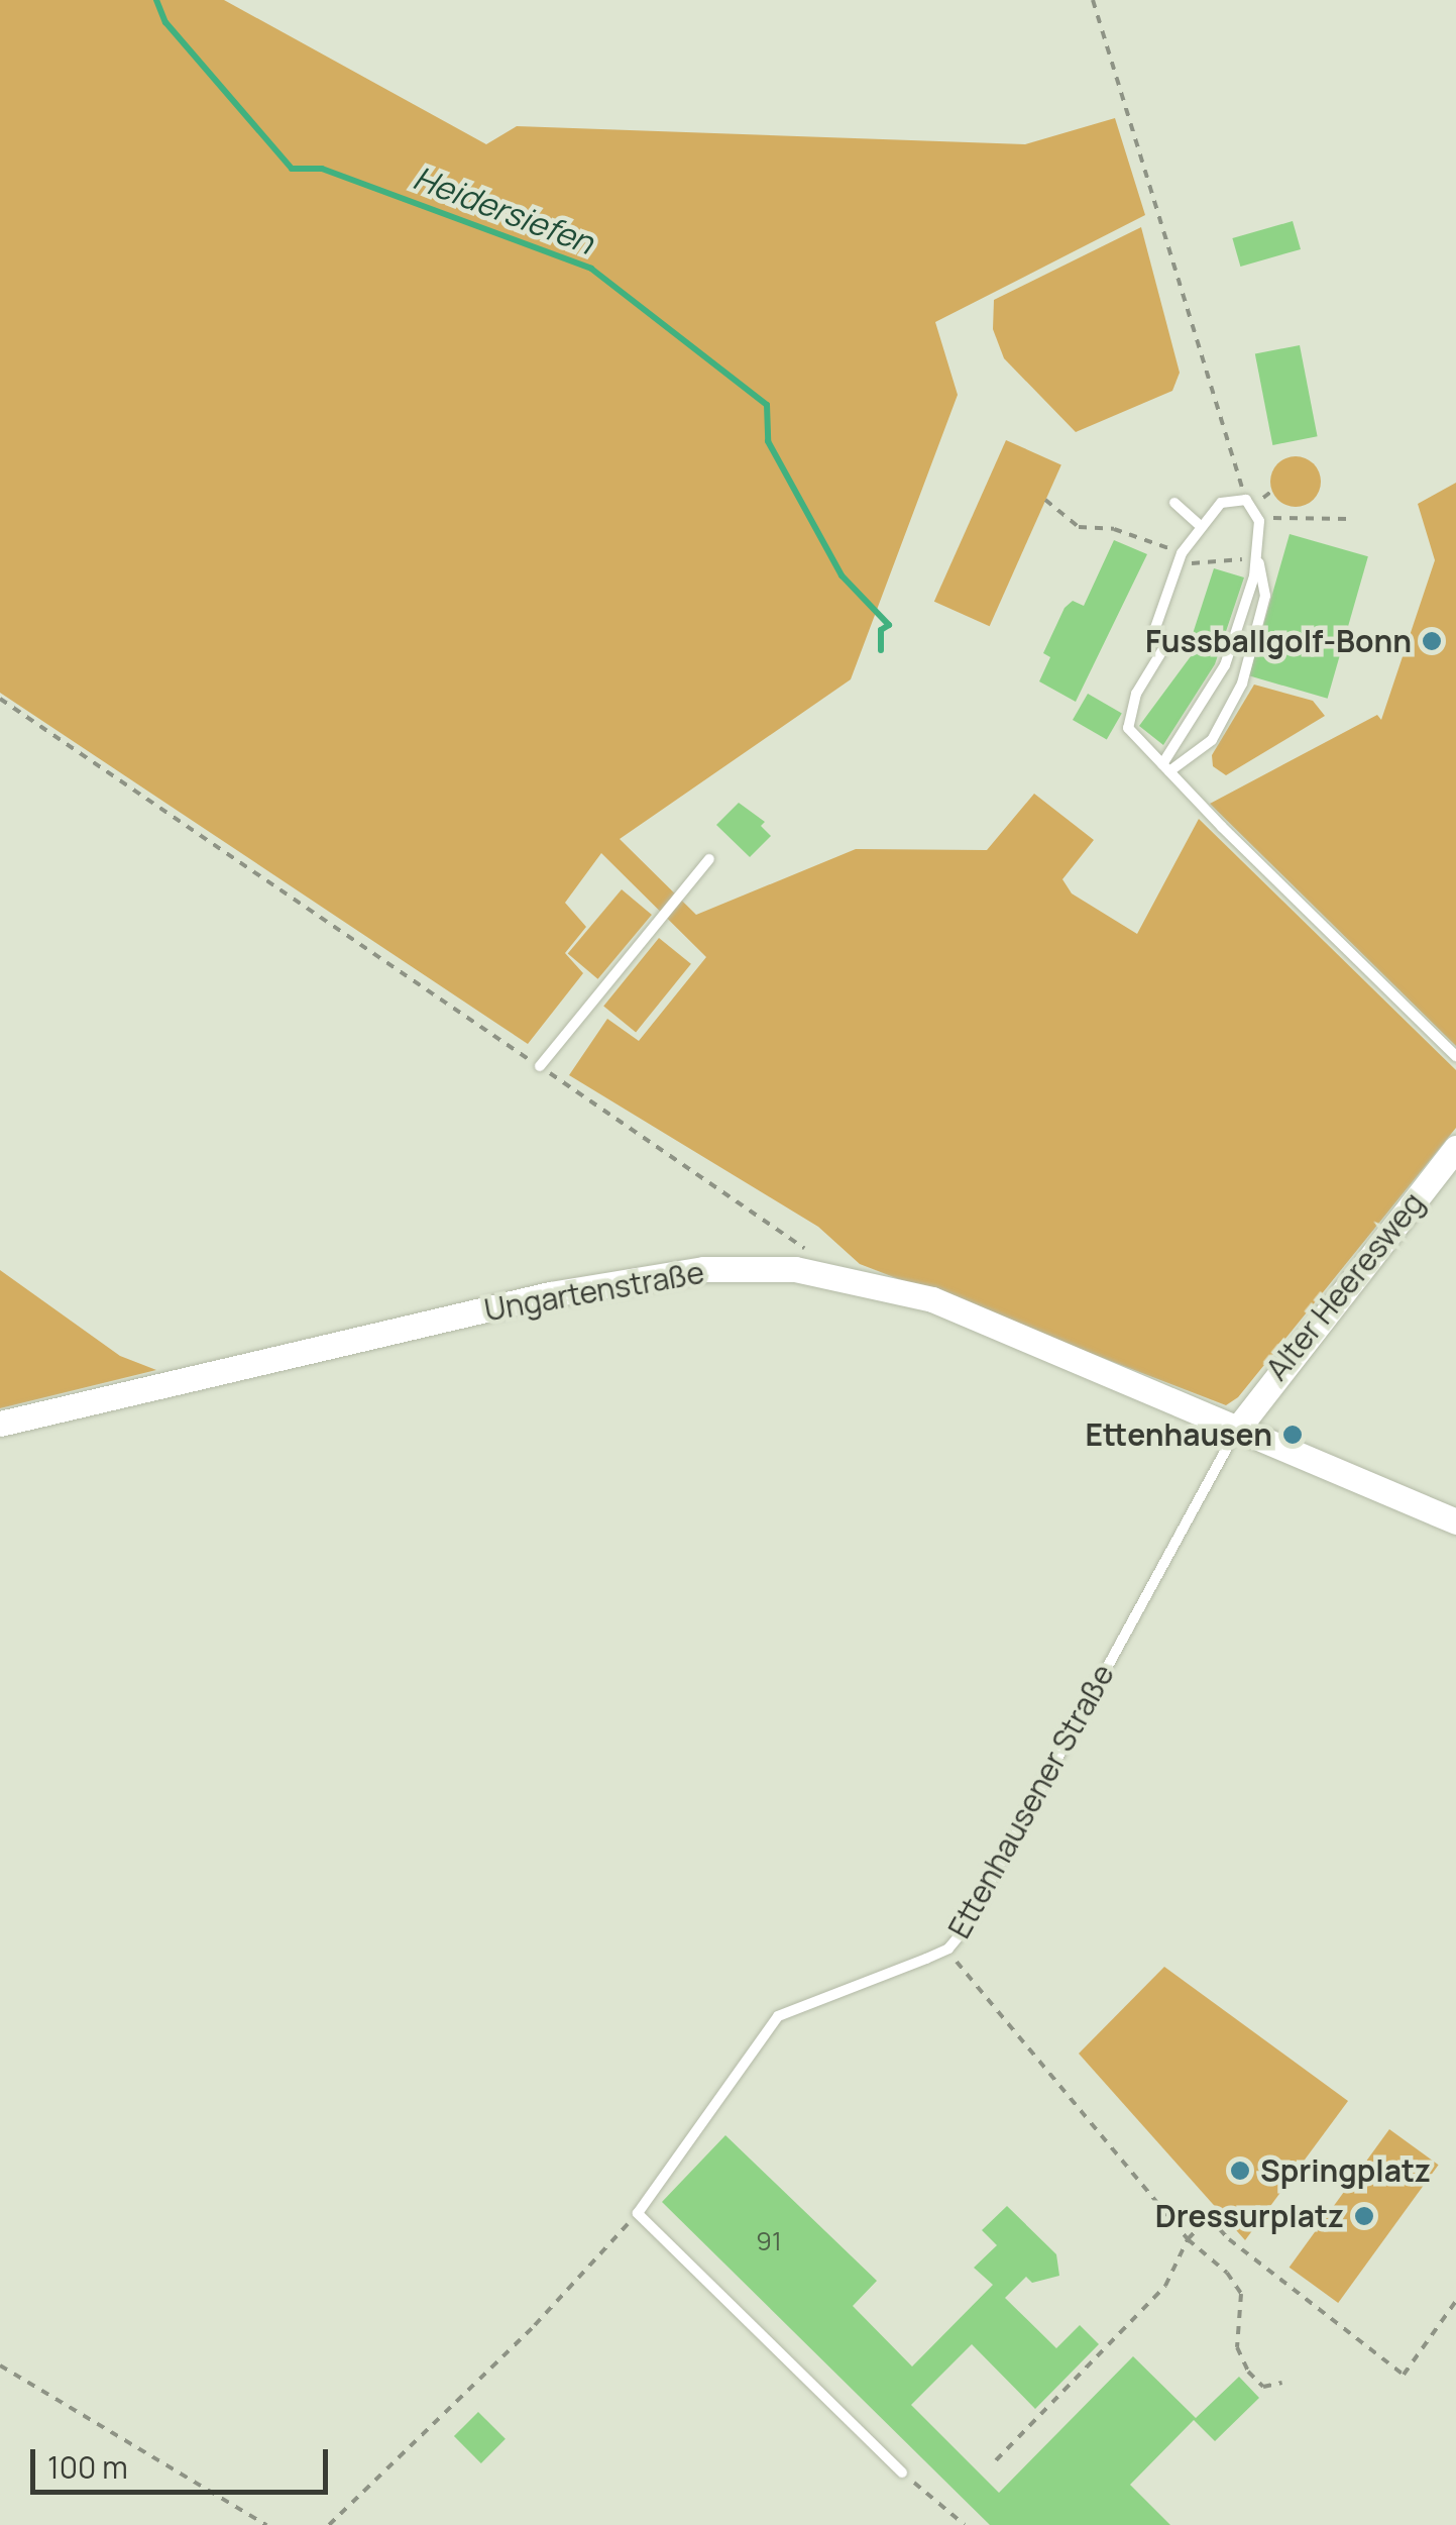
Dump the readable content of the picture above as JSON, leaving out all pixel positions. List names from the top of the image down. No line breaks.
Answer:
{"streets":{"street":["Alter Heeresweg","Ungartenstraße"],"lane":["Ettenhausener Straße"]},"crossings":[["Alter Heeresweg","Ungartenstraße"],["Alter Heeresweg","Ettenhausener Straße"],["Ungartenstraße","Ettenhausener Straße"]],"water":["Heidersiefen"],"places":["Fussballgolf-Bonn","Ettenhausen","Springplatz","Dressurplatz"],"house_numbers":["91"],"scale_bar":"100 m"}
